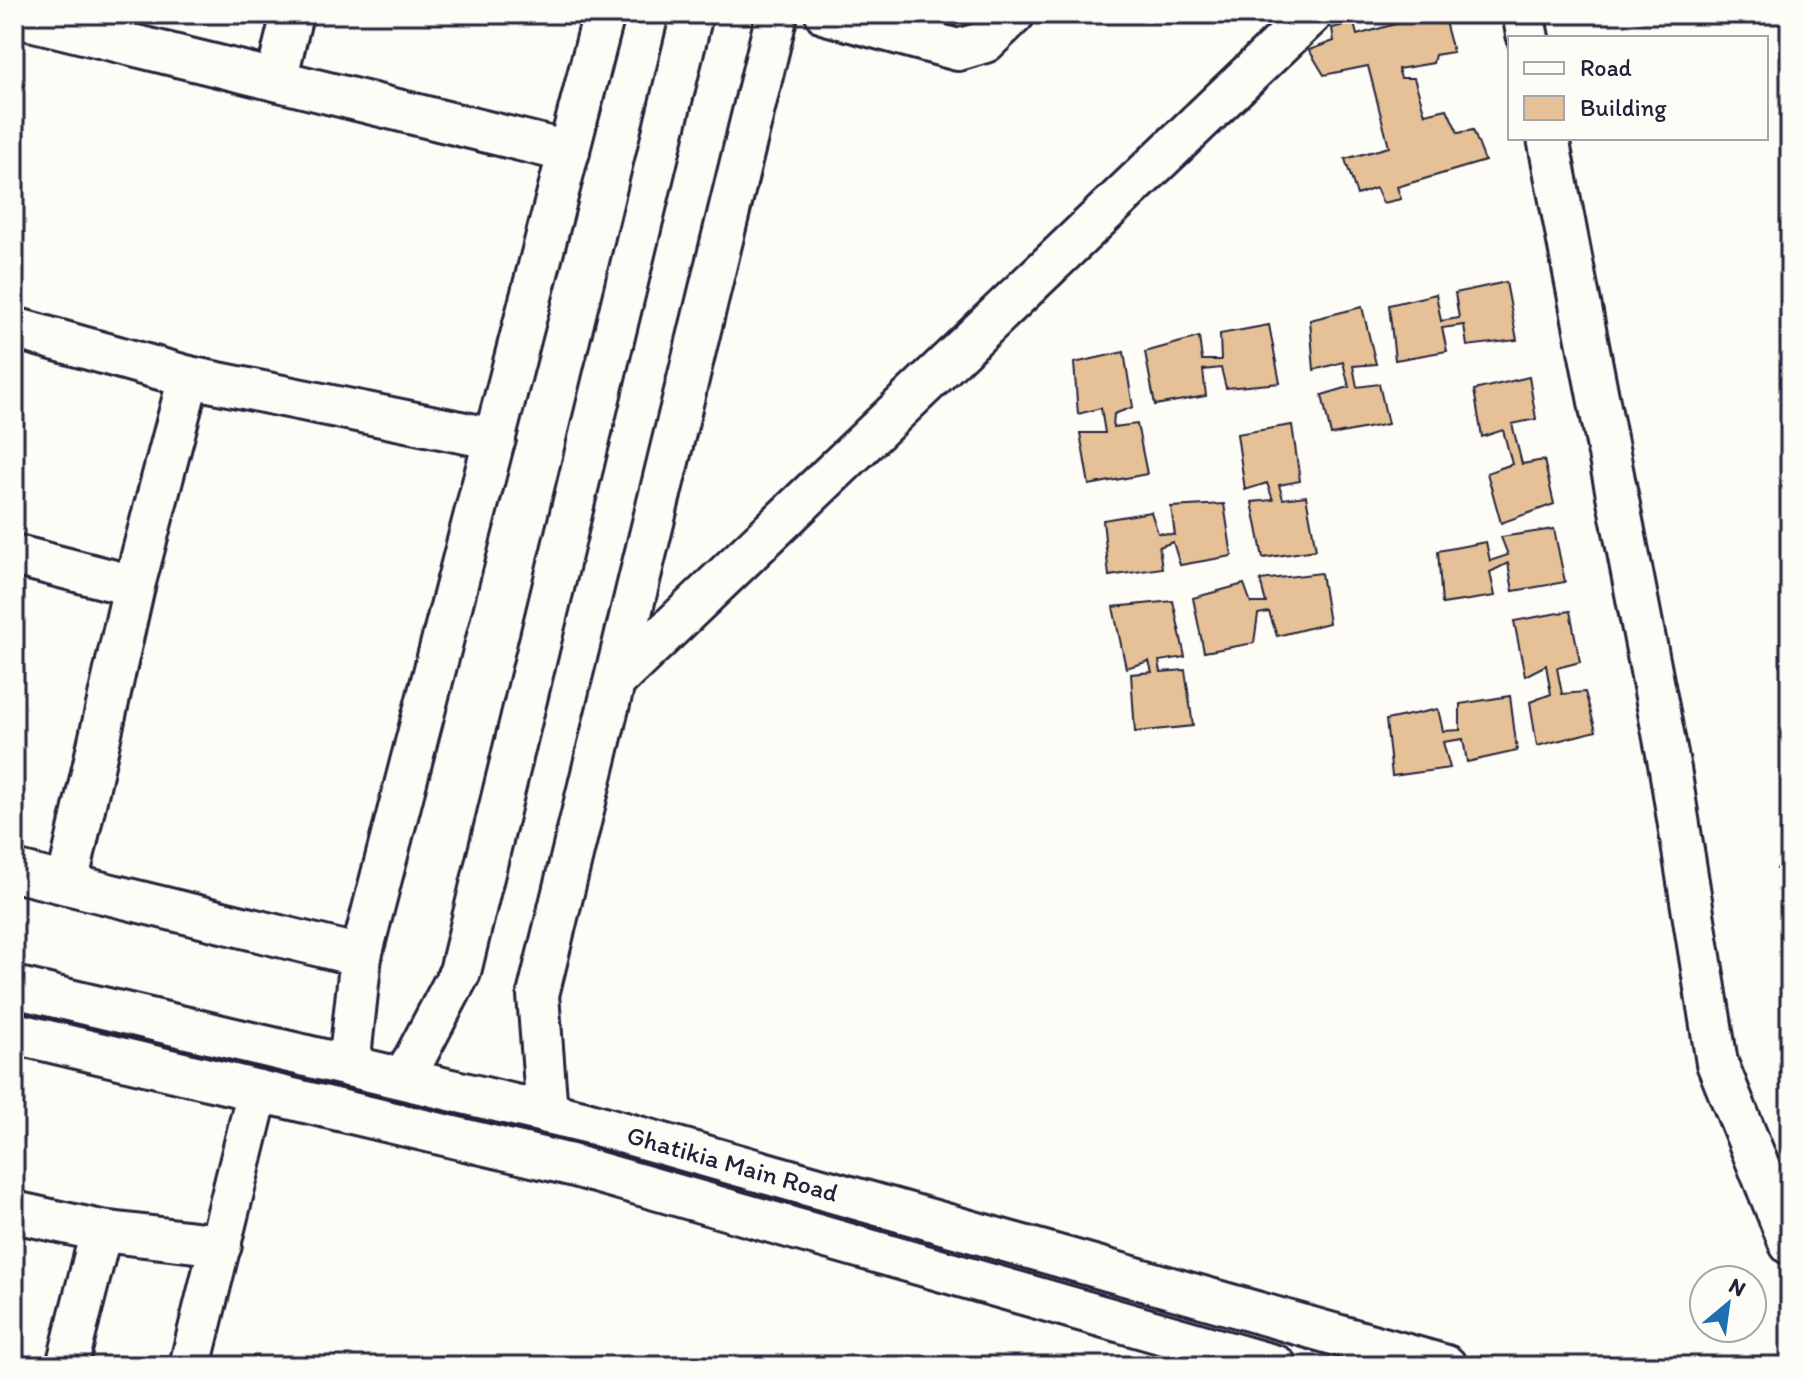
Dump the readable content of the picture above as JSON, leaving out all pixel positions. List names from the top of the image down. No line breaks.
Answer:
{"streets":{"street":["Ghatikia Main Road"]},"legend":["Road","Building"],"north":"top right"}
